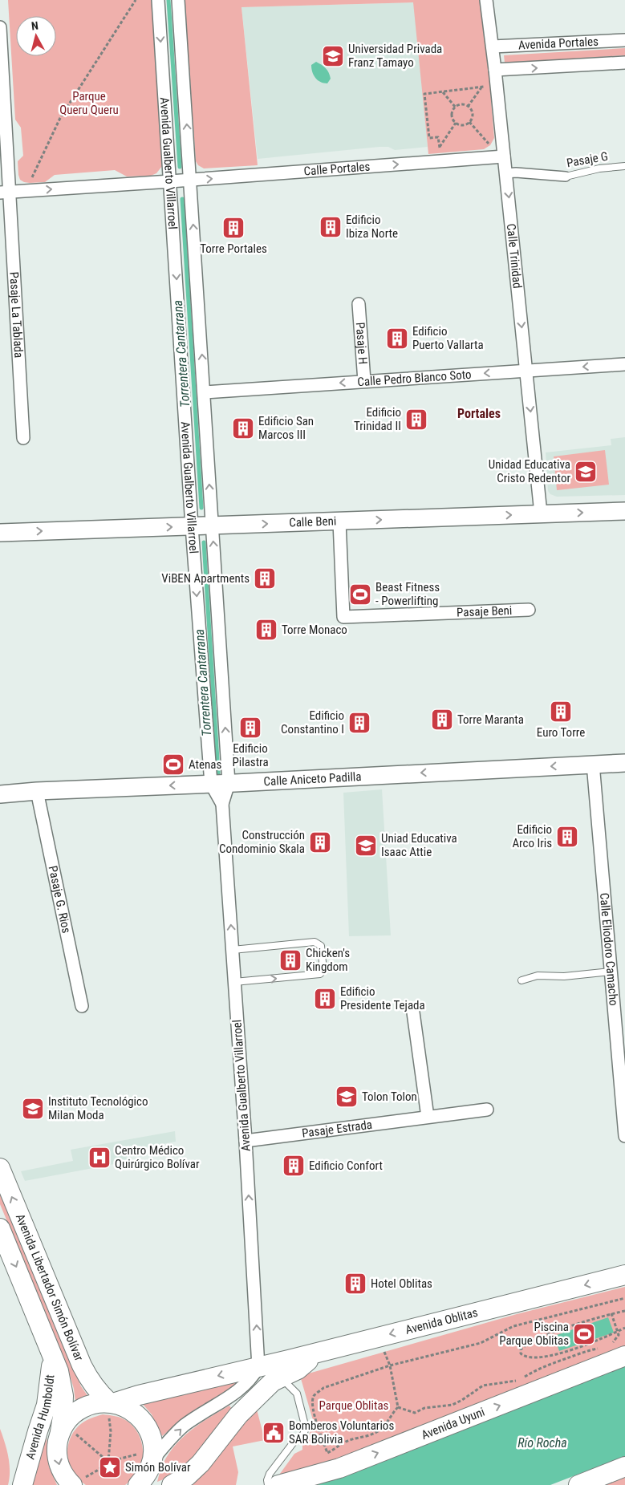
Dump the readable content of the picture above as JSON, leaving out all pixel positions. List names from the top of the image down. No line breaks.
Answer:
{"streets":{"main road":["Calle Beni","Calle Aniceto Padilla","Avenida Libertador Simón Bolívar","Avenida Oblitas","Avenida Humboldt","Avenida Uyuni"],"street":["Avenida Portales","Pasaje G","Avenida Gualberto Villarroel","Calle Portales","Calle Trinidad","Pasaje La Tablada","Pasaje H","Calle Pedro Blanco Soto","Pasaje Beni","Pasaje G. Rios","Calle Eliodoro Camacho","Pasaje Estrada"]},"crossings":[["Avenida Portales","Calle Trinidad"],["Pasaje G","Calle Trinidad"],["Avenida Gualberto Villarroel","Calle Portales"],["Avenida Gualberto Villarroel","Calle Pedro Blanco Soto"],["Avenida Gualberto Villarroel","Calle Beni"],["Avenida Gualberto Villarroel","Calle Aniceto Padilla"],["Avenida Gualberto Villarroel","Pasaje Estrada"],["Avenida Gualberto Villarroel","Avenida Oblitas"],["Calle Portales","Calle Trinidad"],["Calle Portales","Pasaje La Tablada"],["Calle Trinidad","Calle Pedro Blanco Soto"],["Calle Trinidad","Calle Beni"],["Pasaje H","Calle Pedro Blanco Soto"],["Calle Beni","Pasaje Beni"],["Calle Aniceto Padilla","Pasaje G. Rios"],["Calle Aniceto Padilla","Calle Eliodoro Camacho"],["Avenida Libertador Simón Bolívar","Avenida Humboldt"]],"one_way":["Calle Portales","Calle Trinidad","Calle Pedro Blanco Soto","Calle Beni","Calle Aniceto Padilla","Avenida Oblitas","Avenida Uyuni"],"districts":["Portales"],"water":["Torrentera Cantarrana","Río Rocha"],"parks":["Parque Queru Queru","Parque Oblitas"],"places":{"school or university":["Universidad Privada Franz Tamayo","Unidad Educativa Cristo Redentor","Uniad Educativa Isaac Attie","Tolon Tolon","Instituto Tecnológico Milan Moda"],"building":["Edificio Ibiza Norte","Torre Portales","Edificio Puerto Vallarta","Edificio Trinidad II","Edificio San Marcos III","ViBEN Apartments","Torre Monaco","Euro Torre","Torre Maranta","Edificio Constantino I","Edificio Pilastra","Edificio Arco Iris","Construcción Condominio Skala","Chicken's Kingdom","Edificio Presidente Tejada","Edificio Confort","Hotel Oblitas"],"sports":["Beast Fitness - Powerlifting","Atenas","Piscina Parque Oblitas"],"hospital":["Centro Médico Quirúrgico Bolívar"],"public building":["Bomberos Voluntarios SAR Bolivia"],"place":["Simón Bolívar"]},"north":"top"}
